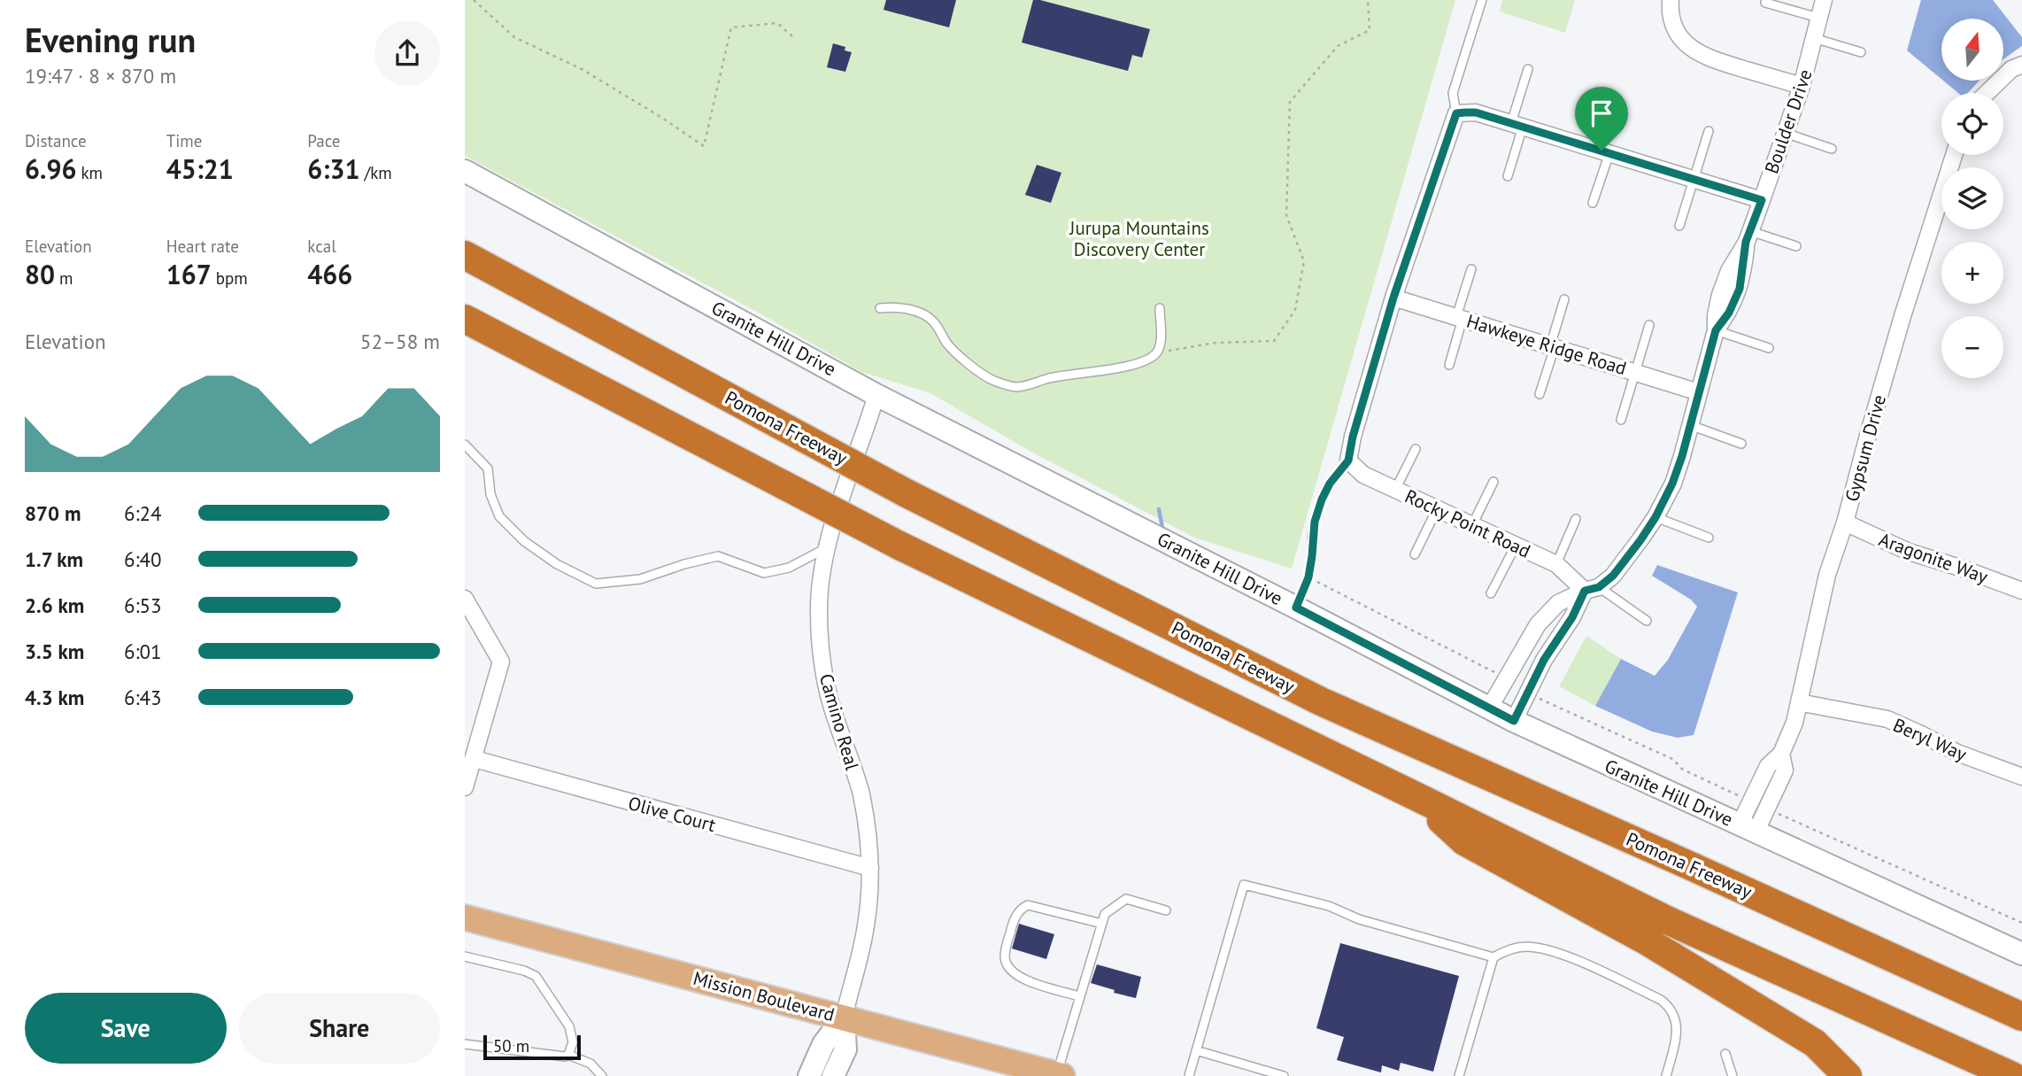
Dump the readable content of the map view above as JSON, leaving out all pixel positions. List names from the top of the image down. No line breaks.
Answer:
{"streets":{"highway":["Pomona Freeway"],"main road":["Mission Boulevard"],"street":["Boulder Drive","Granite Hill Drive","Hawkeye Ridge Road","Gypsum Drive","Rocky Point Road","Aragonite Way","Camino Real","Beryl Way","Olive Court"]},"crossings":[["Boulder Drive","Granite Hill Drive"],["Boulder Drive","Hawkeye Ridge Road"],["Boulder Drive","Rocky Point Road"],["Granite Hill Drive","Gypsum Drive"],["Granite Hill Drive","Camino Real"],["Gypsum Drive","Aragonite Way"],["Gypsum Drive","Beryl Way"],["Camino Real","Olive Court"],["Camino Real","Mission Boulevard"]],"parks":["Jurupa Mountains Discovery Center"],"scale_bar":"50 m","north":"top","page":{"heading":["Evening run","19:47 · 8 × 870 m"],"map_buttons":["+","−"],"stats":[["Distance","6.96 km"],["Time","45:21"],["Pace","6:31 /km"],["Elevation","80 m"],["Heart rate","167 bpm"],["kcal","466"]],"chart":["Elevation","52–58 m"],"list":[{"name":"870 m","note":"6:24"},{"name":"1.7 km","note":"6:40"},{"name":"2.6 km","note":"6:53"},{"name":"3.5 km","note":"6:01"},{"name":"4.3 km","note":"6:43"}],"buttons":["Save","Share"],"scale":"50 m"}}
